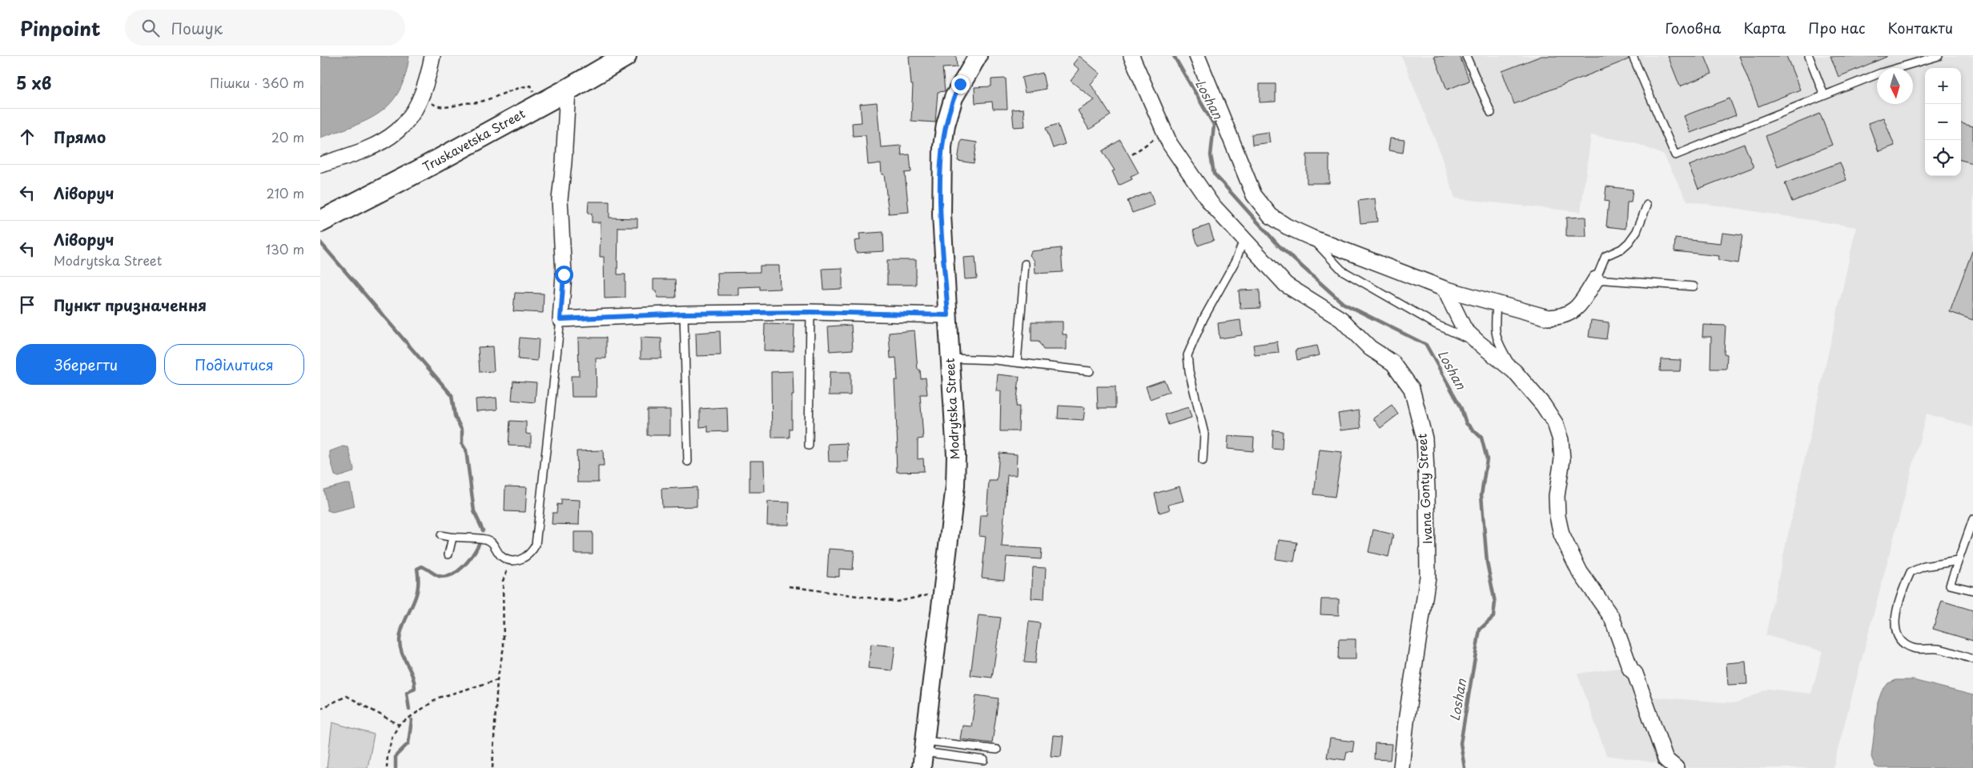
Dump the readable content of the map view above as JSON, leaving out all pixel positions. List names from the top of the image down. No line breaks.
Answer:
{"streets":{"main road":["Truskavetska Street"],"street":["Modrytska Street","Ivana Gonty Street"]},"water":["Loshan"],"north":"bottom","page":{"header":"Pinpoint","search":"Пошук","nav":["Головна","Карта","Про нас","Контакти"],"heading":["5 хв","Пішки · 360 m"],"map_buttons":["+","−"],"list":[["Прямо","20 m"],["Ліворуч","210 m"],["Ліворуч","Modrytska Street","130 m"],"Пункт призначення"],"buttons":["Зберегти","Поділитися"]}}
